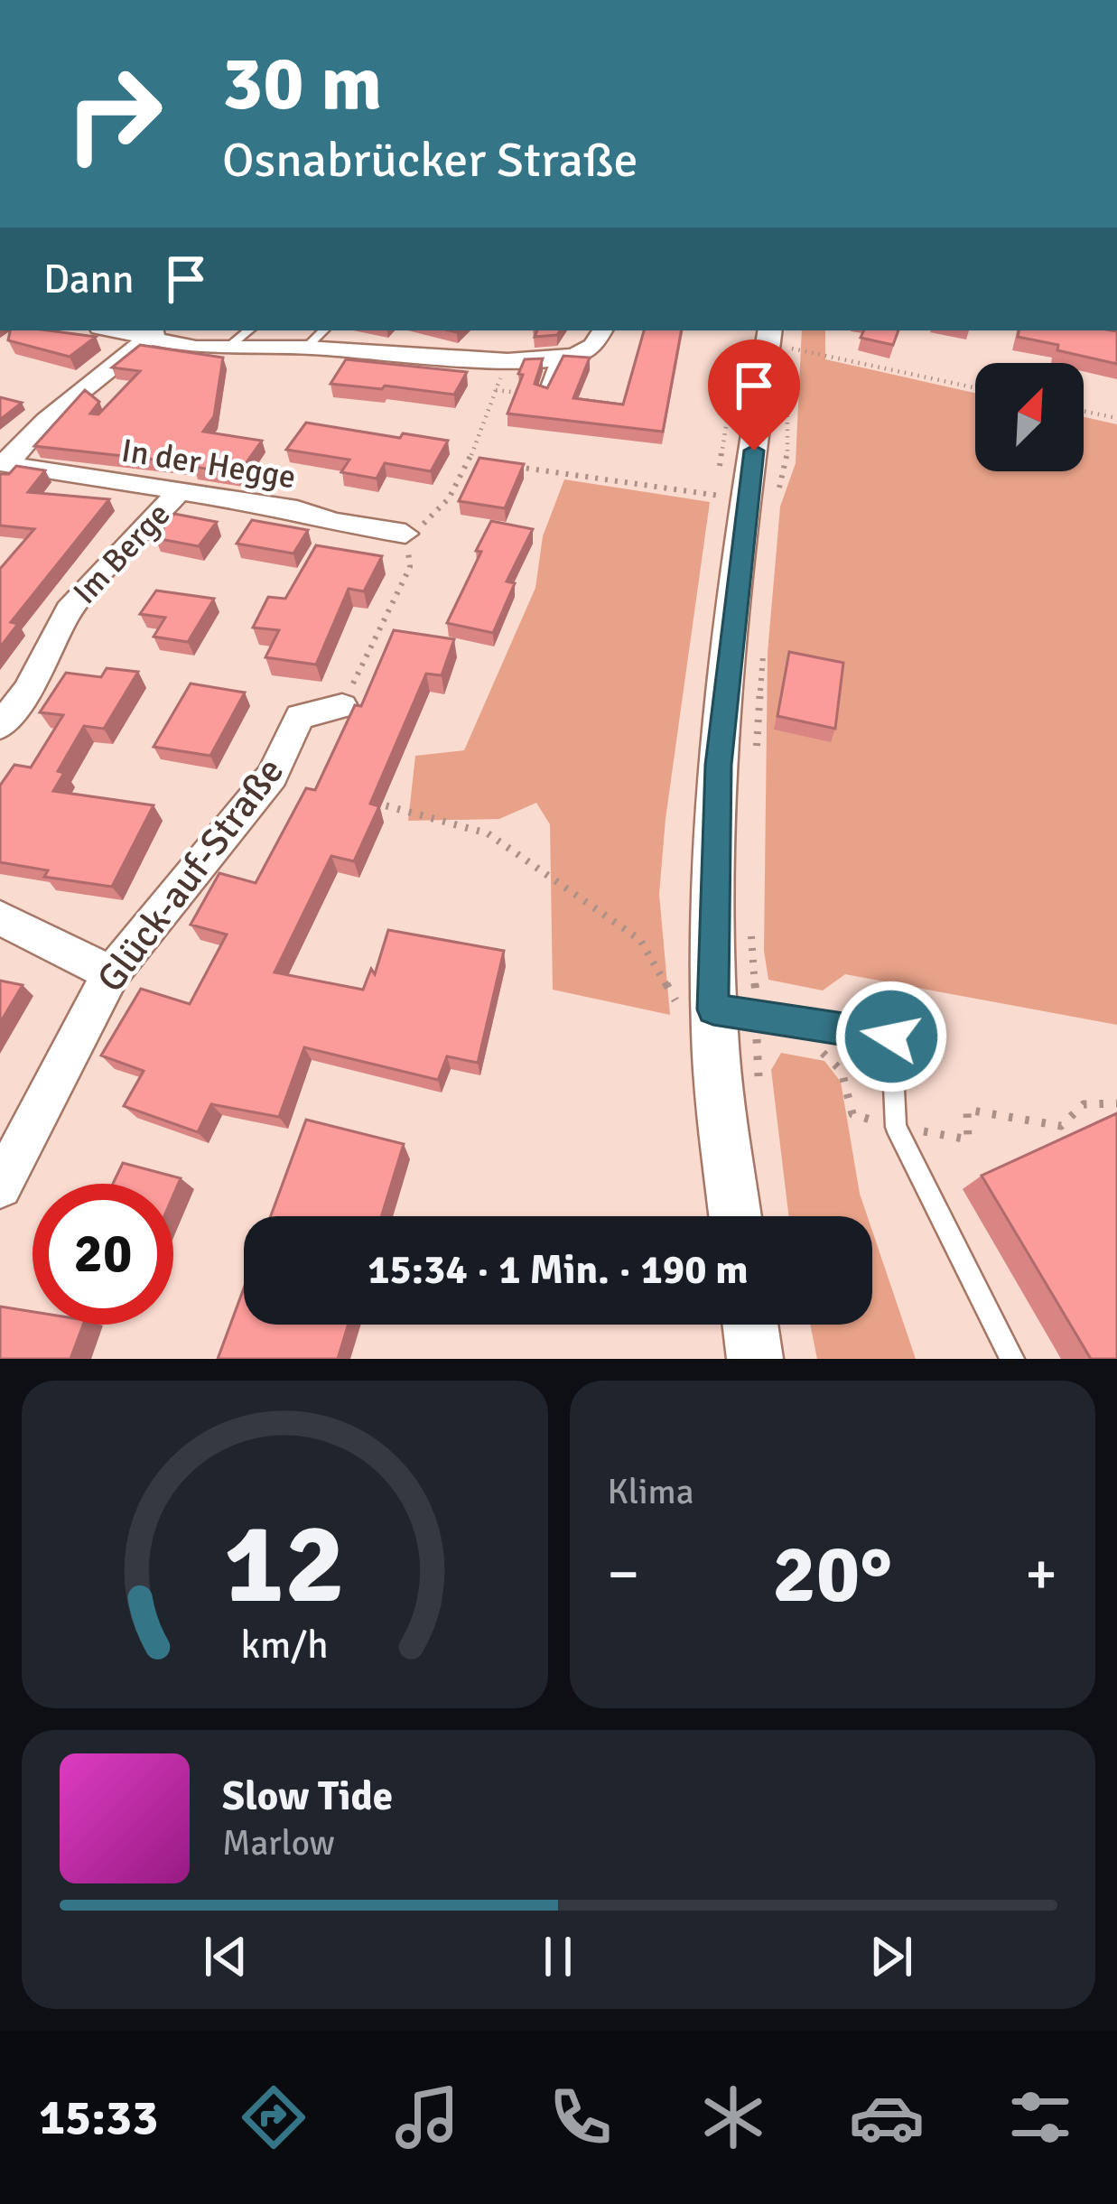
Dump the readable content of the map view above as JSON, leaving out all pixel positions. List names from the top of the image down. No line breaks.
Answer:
{"streets":{"street":["In der Hegge","Im Berge","Glück-auf-Straße"]},"crossings":[["In der Hegge","Im Berge"]],"north":"top right","page":{"turn":["30 m","Osnabrücker Straße"],"then":"Dann","limit":"20","trip":"15:34 · 1 Min. · 190 m","tile":"Klima","heat":["−","20°","+"],"song":["Slow Tide","Marlow"],"tabs":"15:33","gauge":["12","km/h"]}}
